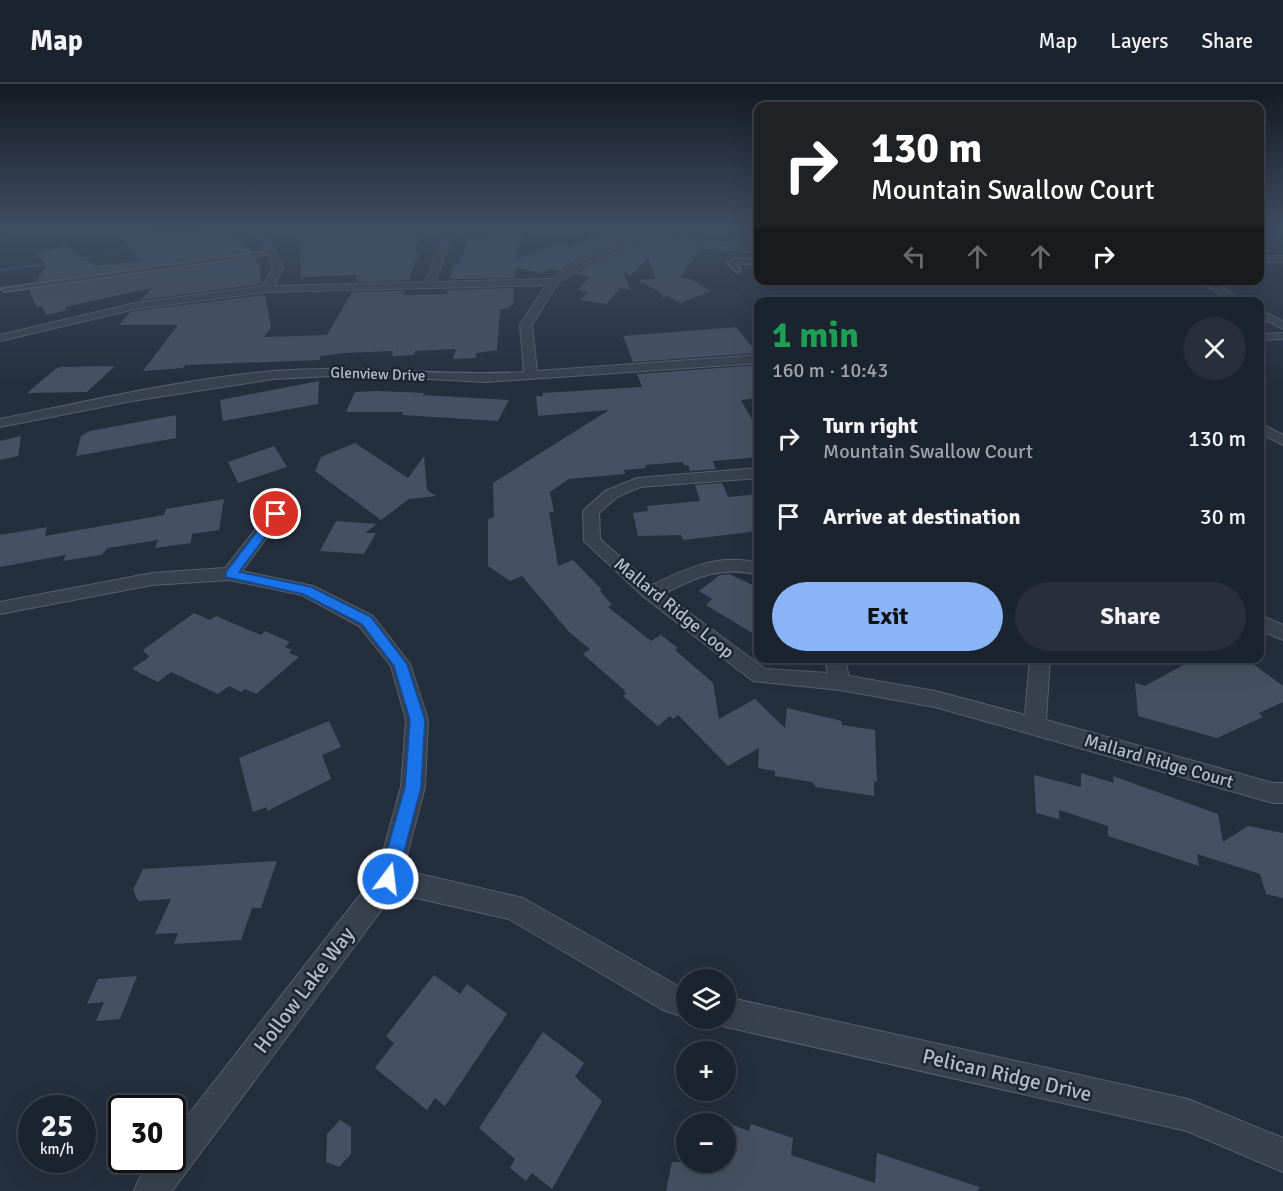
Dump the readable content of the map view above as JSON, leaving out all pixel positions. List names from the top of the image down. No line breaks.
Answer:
{"streets":{"street":["Glenview Drive","Mallard Ridge Loop","Mallard Ridge Court","Hollow Lake Way","Pelican Ridge Drive"]},"crossings":[["Mallard Ridge Loop","Mallard Ridge Court"]],"page":{"header":"Map","nav":["Map","Layers","Share"],"turn":["130 m","Mountain Swallow Court"],"heading":["1 min","160 m · 10:43"],"list":[{"name":"Turn right","note":"Mountain Swallow Court","value":"130 m"},{"name":"Arrive at destination","value":"30 m"}],"buttons":["Exit","Share"],"map_buttons":["+","−"],"speed":"25 km/h","limit":"30"}}
